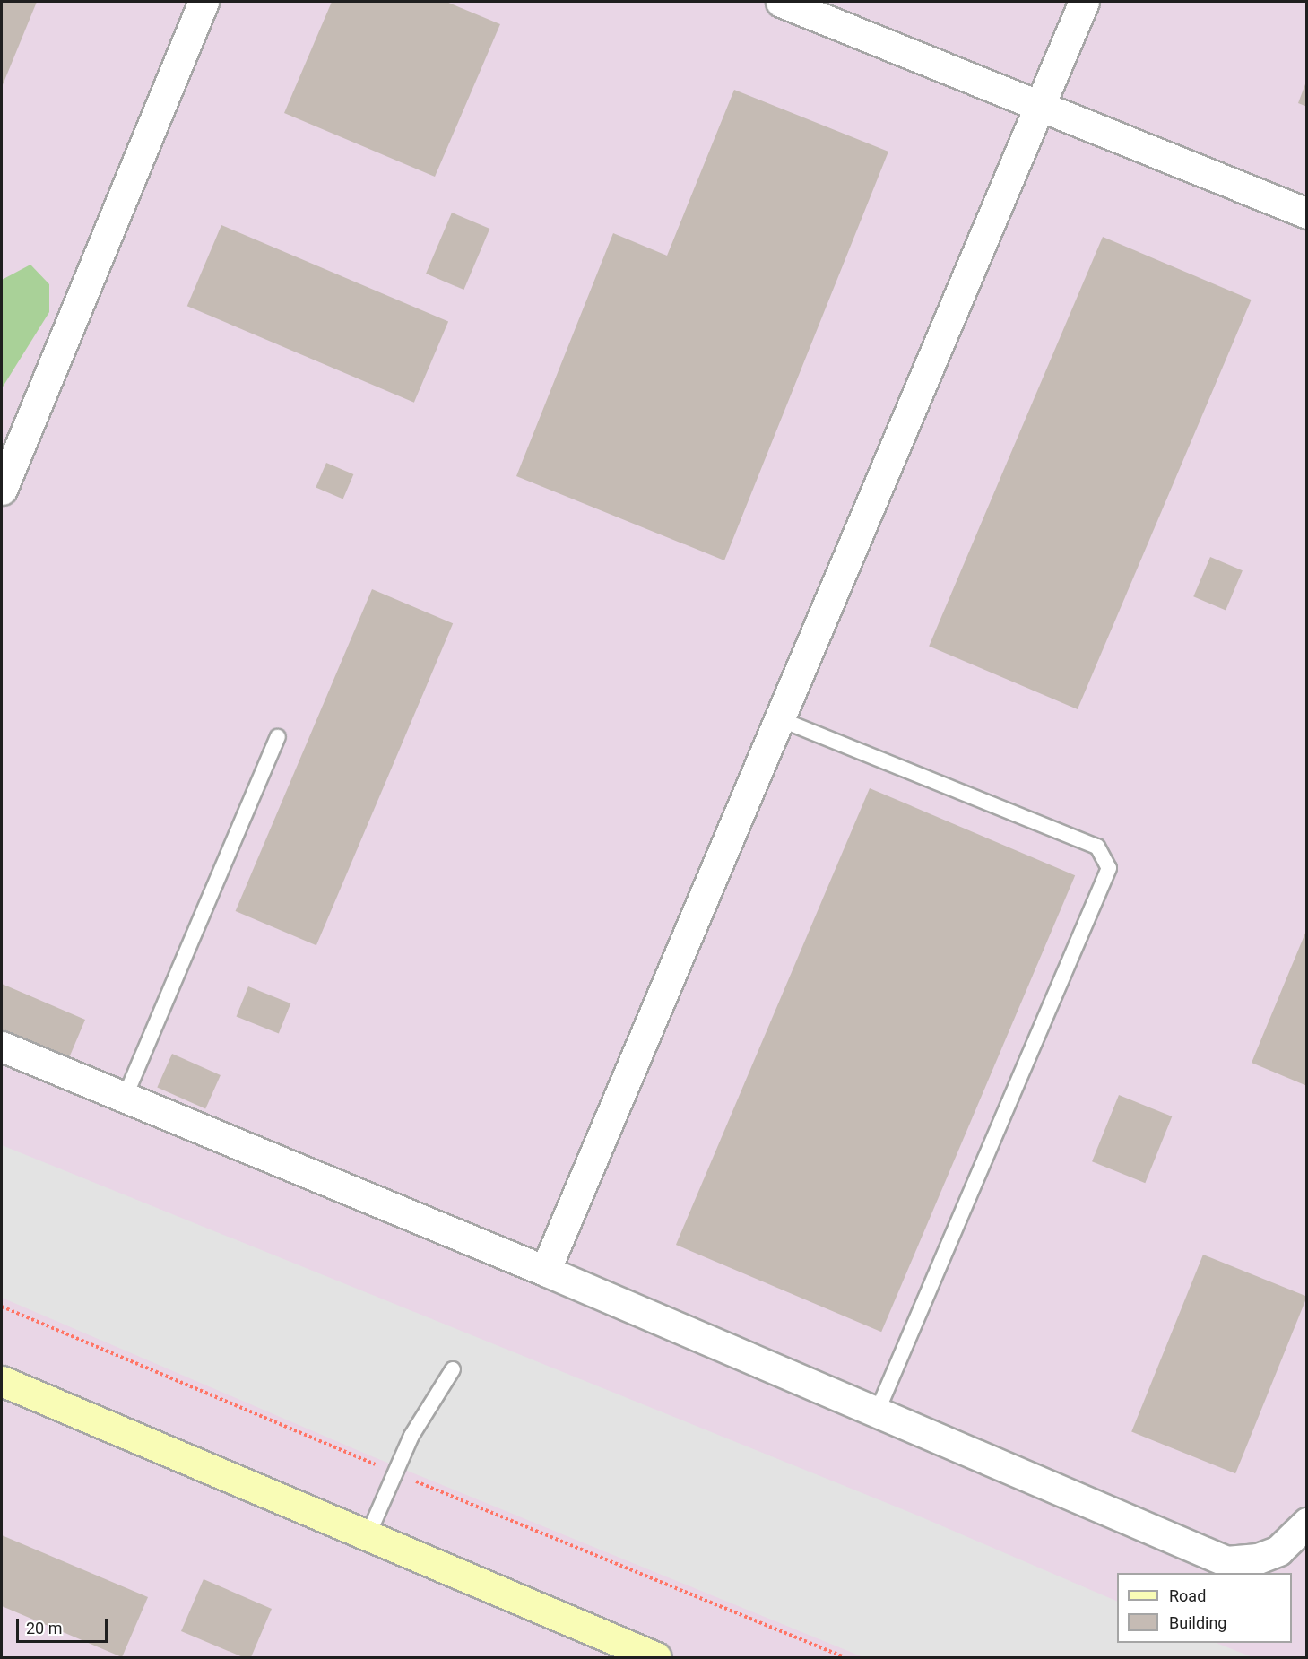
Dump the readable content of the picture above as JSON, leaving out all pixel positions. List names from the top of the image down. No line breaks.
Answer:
{"legend":["Road","Building"],"scale_bar":"20 m"}
